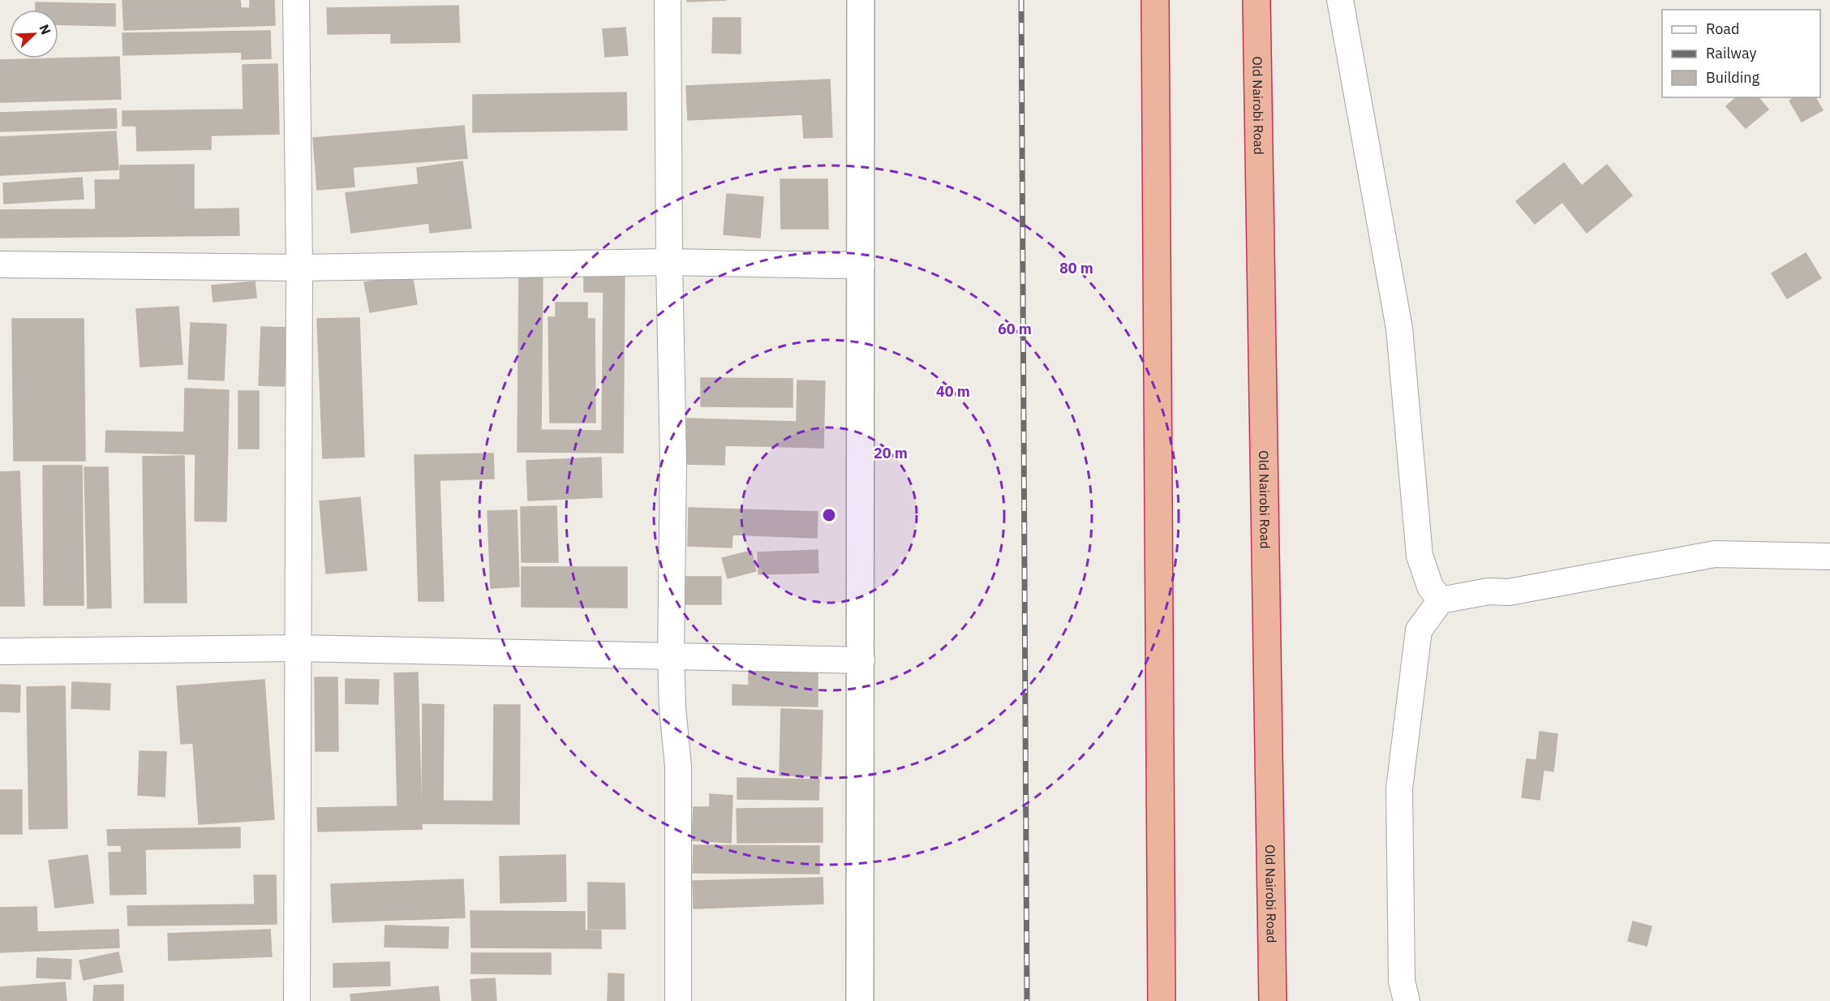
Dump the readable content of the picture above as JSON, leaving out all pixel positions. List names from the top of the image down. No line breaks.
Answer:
{"streets":{"highway":["Old Nairobi Road"]},"legend":["Road","Railway","Building"],"north":"top right","rings":["80 m","60 m","40 m","20 m"]}
